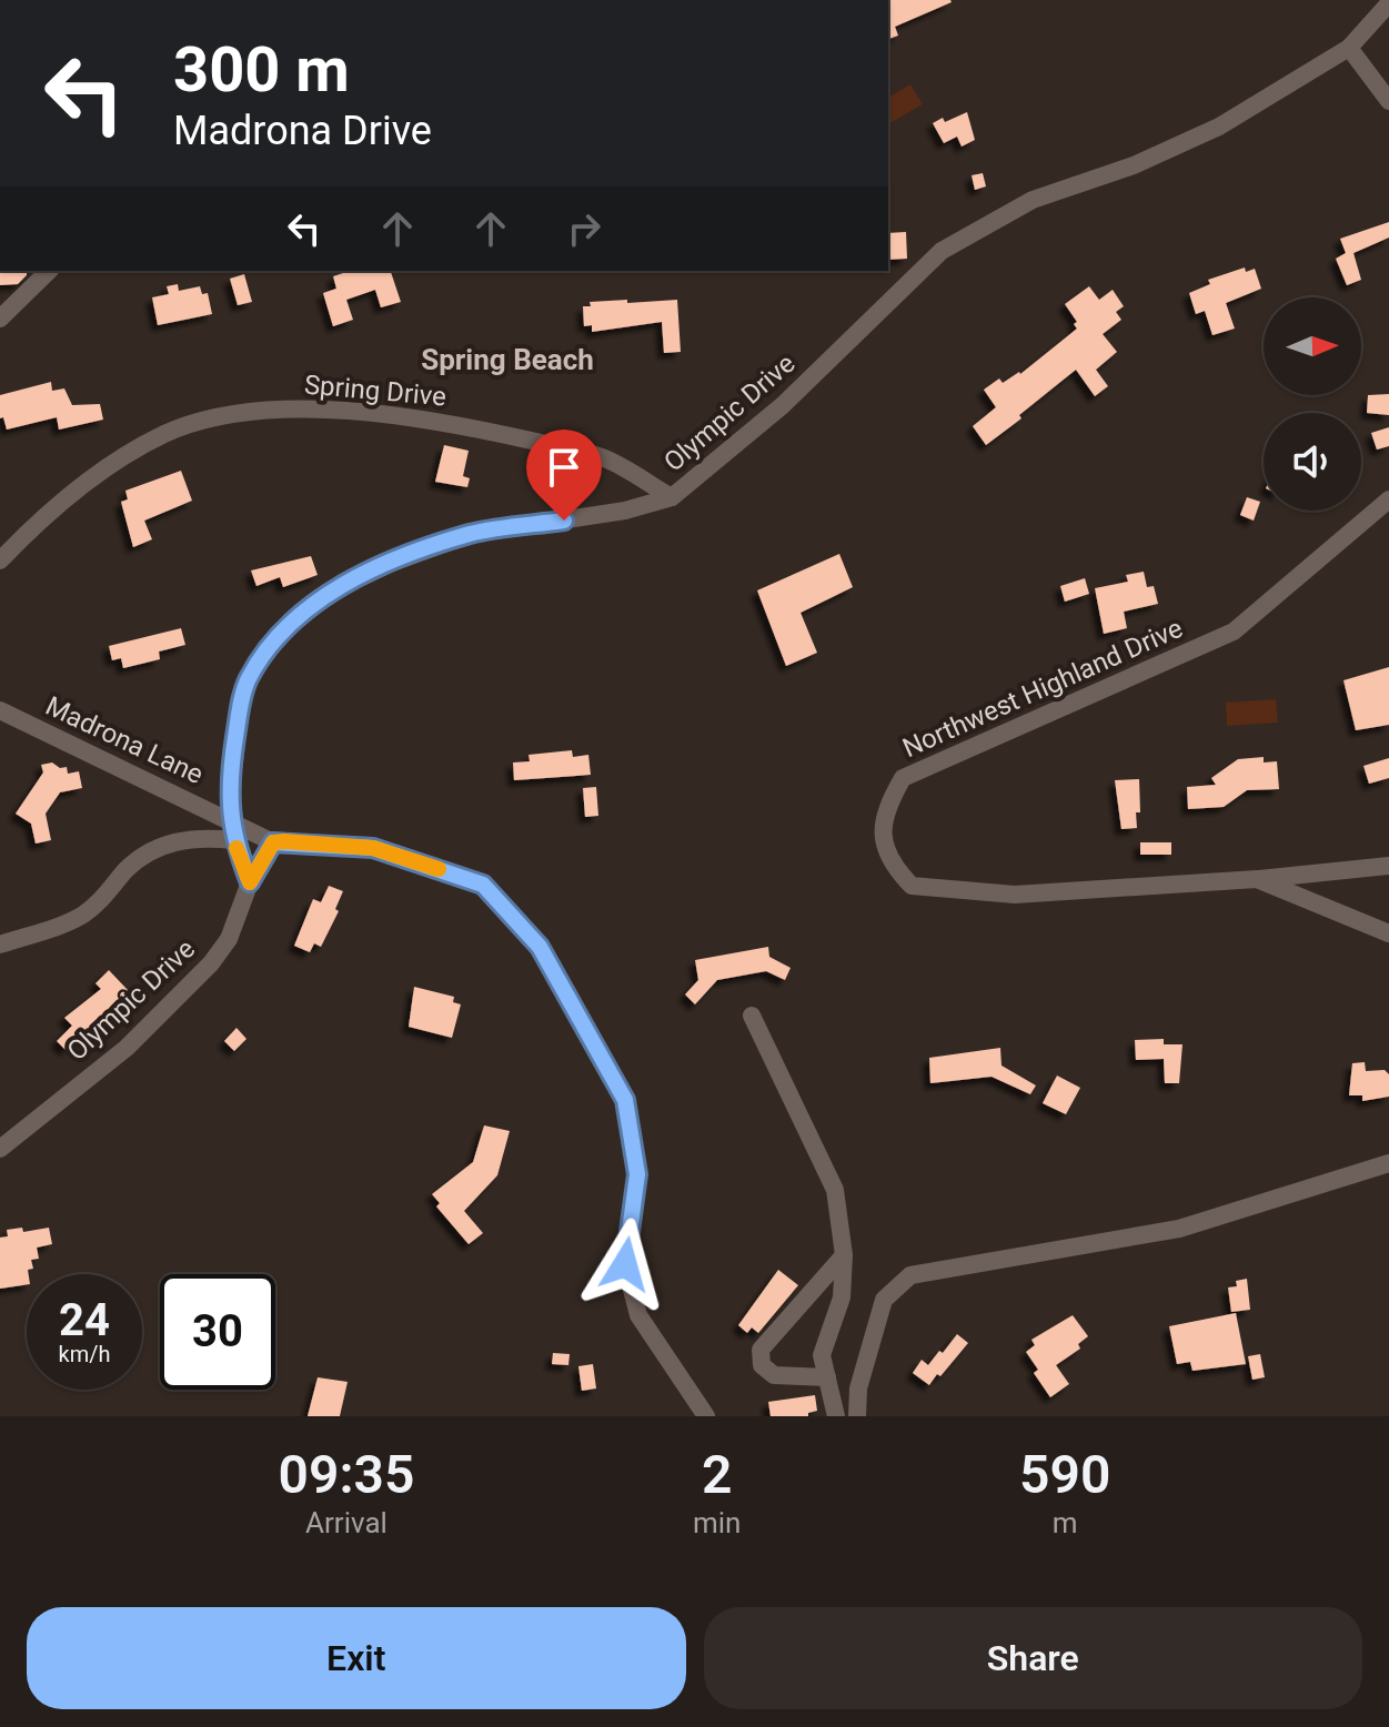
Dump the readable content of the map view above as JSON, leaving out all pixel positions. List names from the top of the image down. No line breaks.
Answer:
{"streets":{"street":["Spring Drive","Olympic Drive","Northwest Highland Drive","Madrona Lane"]},"crossings":[["Spring Drive","Olympic Drive"]],"districts":["Spring Beach"],"north":"right","page":{"turn":["300 m","Madrona Drive"],"speed":"24 km/h","limit":"30","eta":["09:35","Arrival","2","min","590","m"],"buttons":["Exit","Share"]}}
